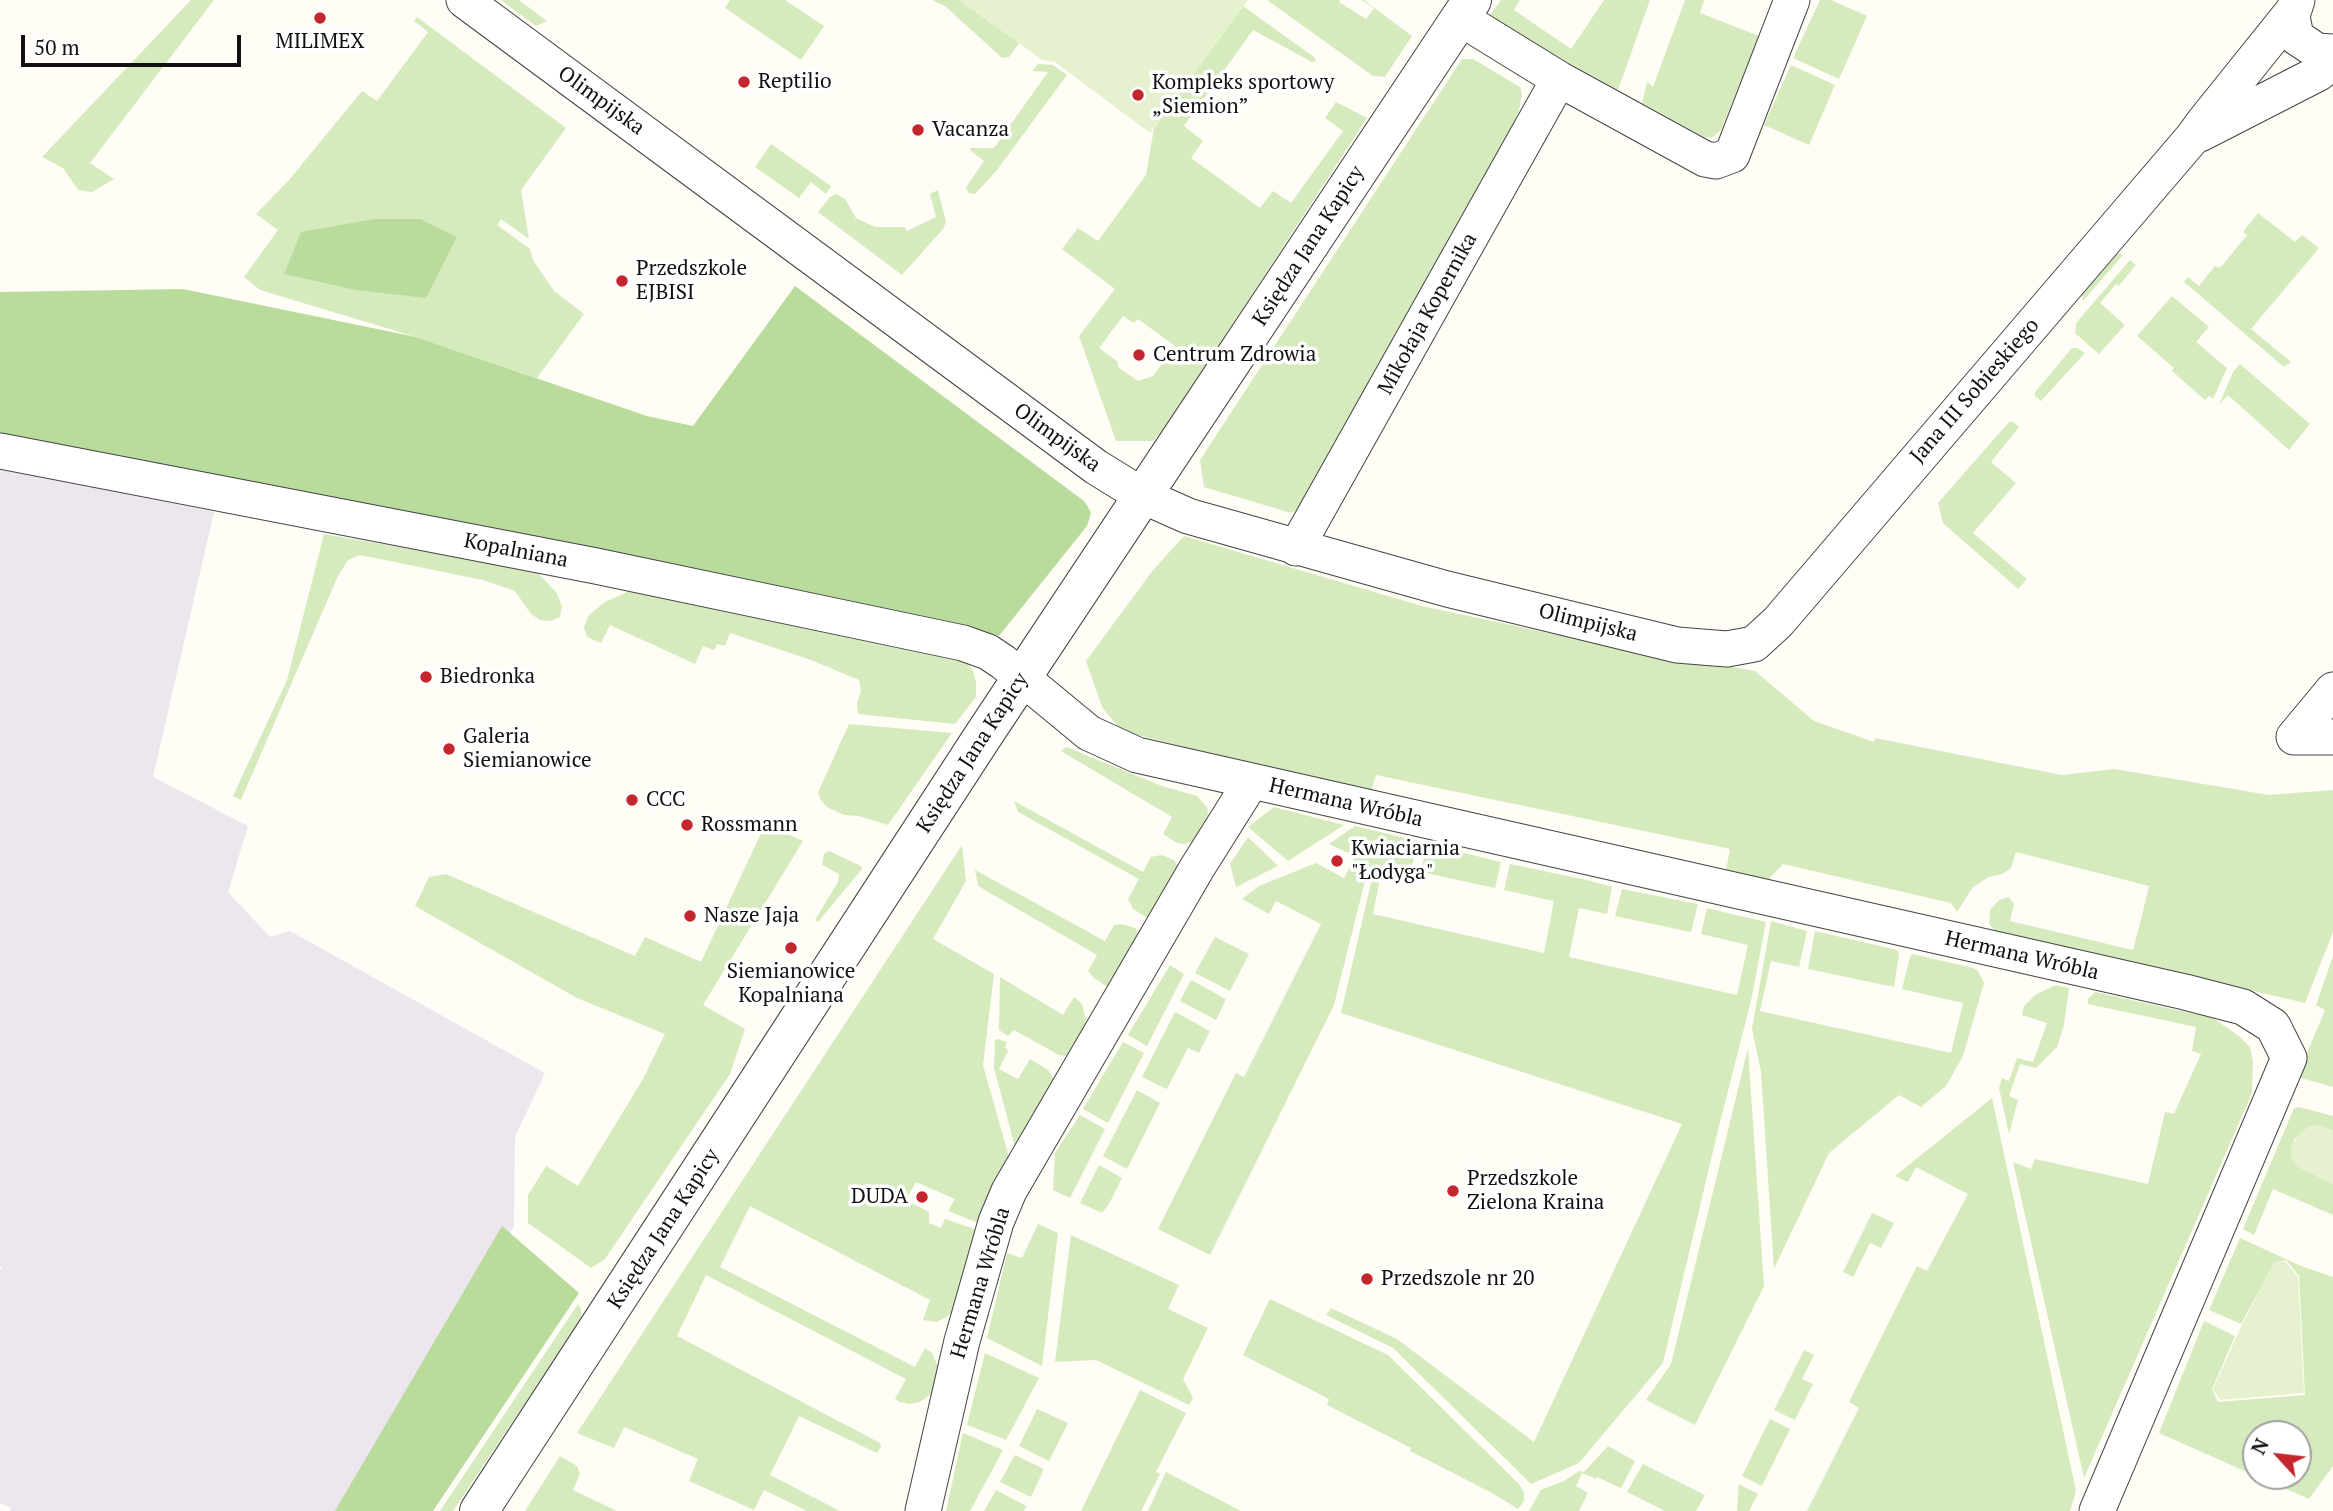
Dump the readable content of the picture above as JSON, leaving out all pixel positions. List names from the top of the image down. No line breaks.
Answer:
{"streets":{"street":["Olimpijska","Księdza Jana Kapicy","Mikołaja Kopernika","Jana III Sobieskiego","Kopalniana","Hermana Wróbla"]},"crossings":[["Olimpijska","Księdza Jana Kapicy"],["Olimpijska","Mikołaja Kopernika"],["Olimpijska","Jana III Sobieskiego"],["Księdza Jana Kapicy","Kopalniana"],["Księdza Jana Kapicy","Hermana Wróbla"],["Kopalniana","Hermana Wróbla"]],"places":["MILIMEX","Reptilio","Kompleks sportowy „Siemion”","Vacanza","Przedszkole EJBISI","Centrum Zdrowia","Biedronka","Galeria Siemianowice","CCC","Rossmann","Kwiaciarnia \"Łodyga\"","Nasze Jaja","Siemianowice Kopalniana","Przedszkole Zielona Kraina","DUDA","Przedszole nr 20"],"scale_bar":"50 m","north":"top left"}
